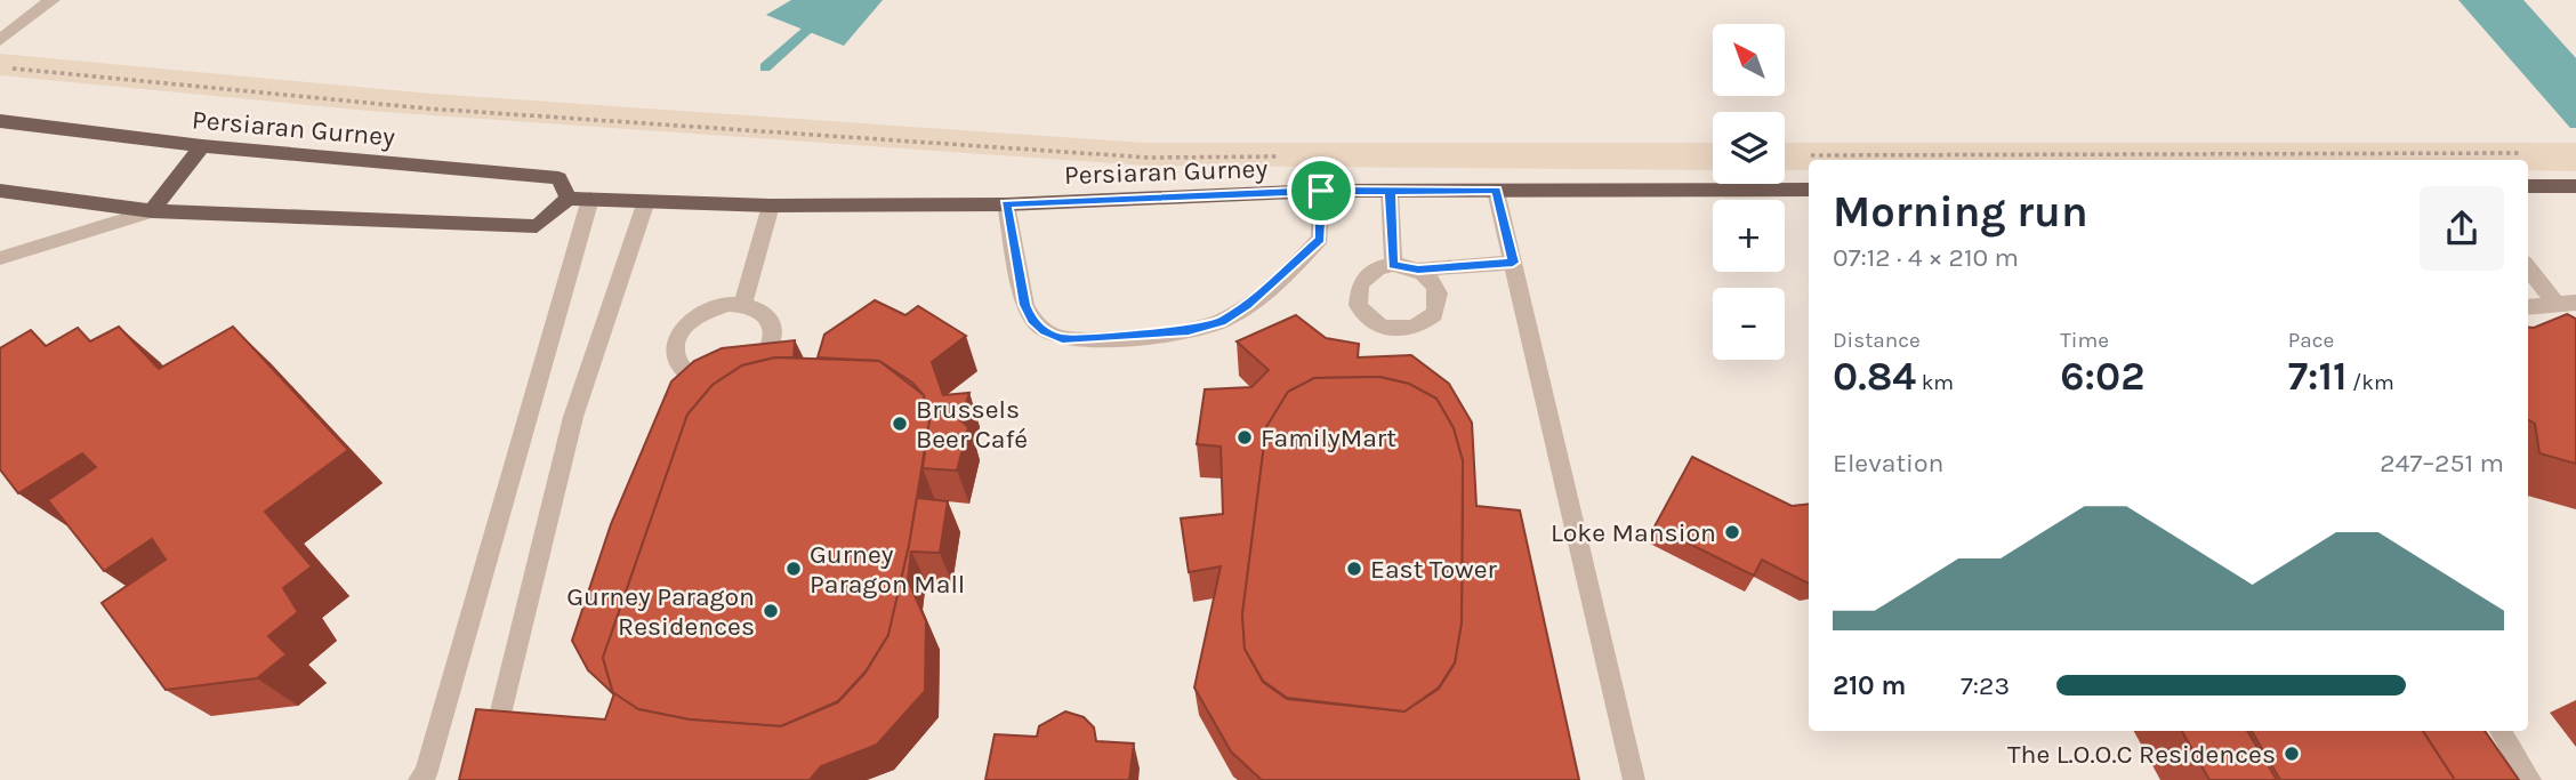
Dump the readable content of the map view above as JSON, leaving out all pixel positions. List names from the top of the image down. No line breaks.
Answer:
{"streets":{"main road":["Persiaran Gurney"]},"places":["Brussels Beer Café","FamilyMart","Loke Mansion","Gurney Paragon Mall","East Tower","Gurney Paragon Residences","The L.O.O.C Residences"],"north":"top left","page":{"map_buttons":["+","−"],"heading":["Morning run","07:12 · 4 × 210 m"],"stats":[["Distance","0.84 km"],["Time","6:02"],["Pace","7:11 /km"]],"chart":["Elevation","247–251 m"],"list":[{"name":"210 m","note":"7:23"}]}}
